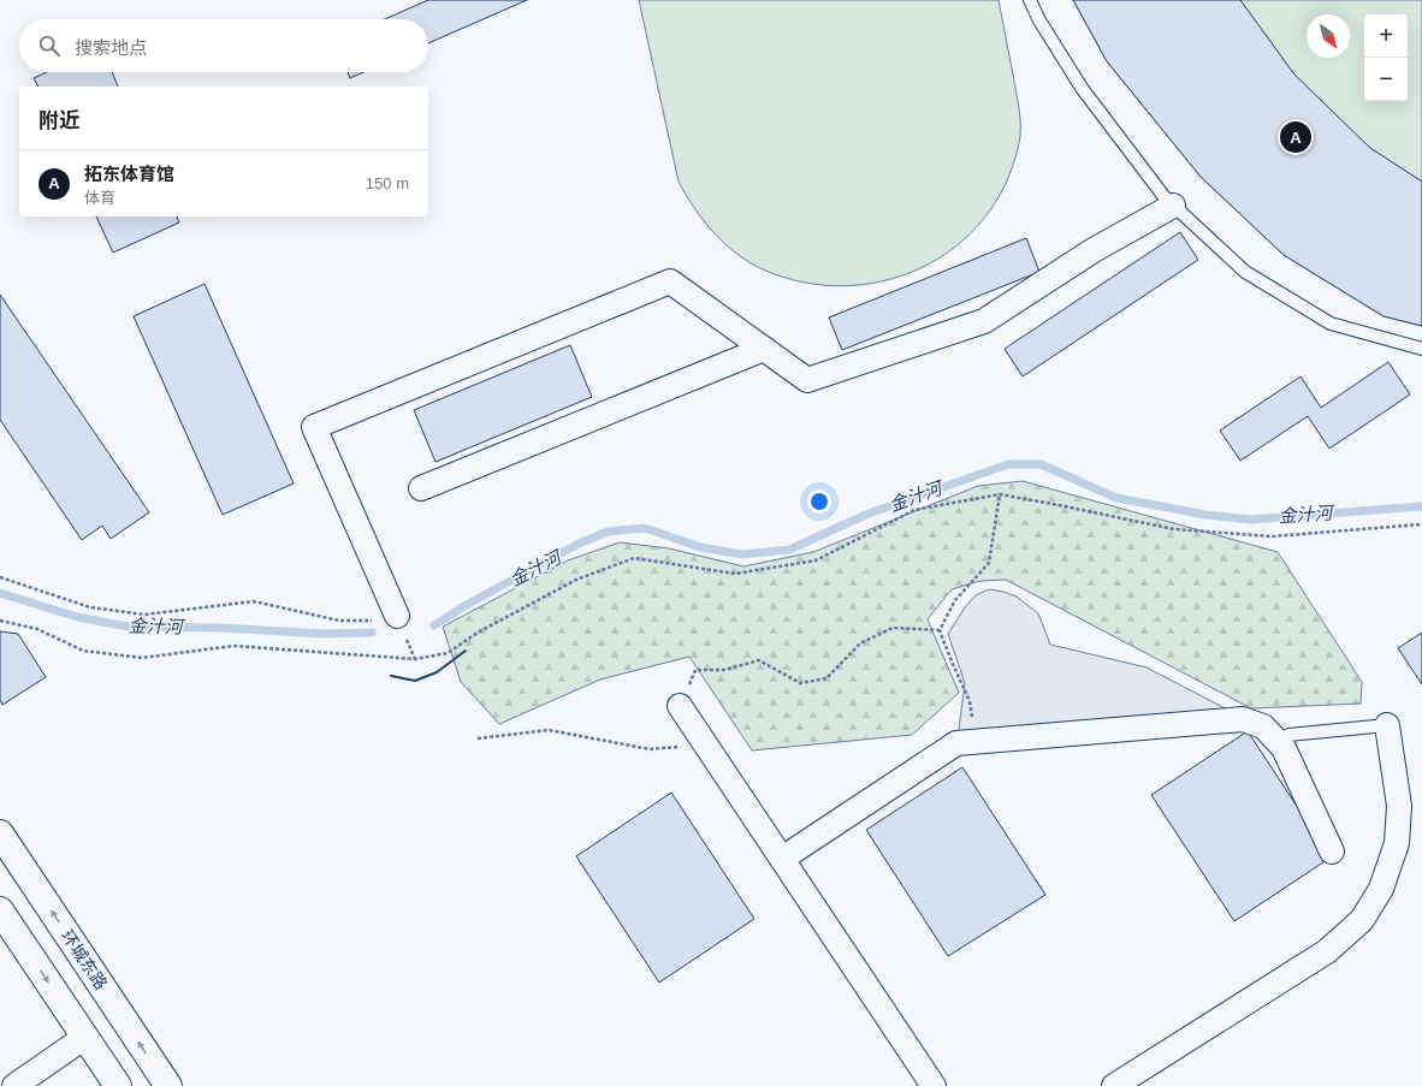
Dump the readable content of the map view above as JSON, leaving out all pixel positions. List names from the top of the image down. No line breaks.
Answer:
{"streets":{"main road":["环城东路"]},"water":["金汁河"],"north":"bottom right","page":{"map_buttons":["+","−"],"search":"搜索地点","heading":"附近","pins":"A","list":[{"mark":"A","name":"拓东体育馆","note":"体育","value":"150 m"}]}}
